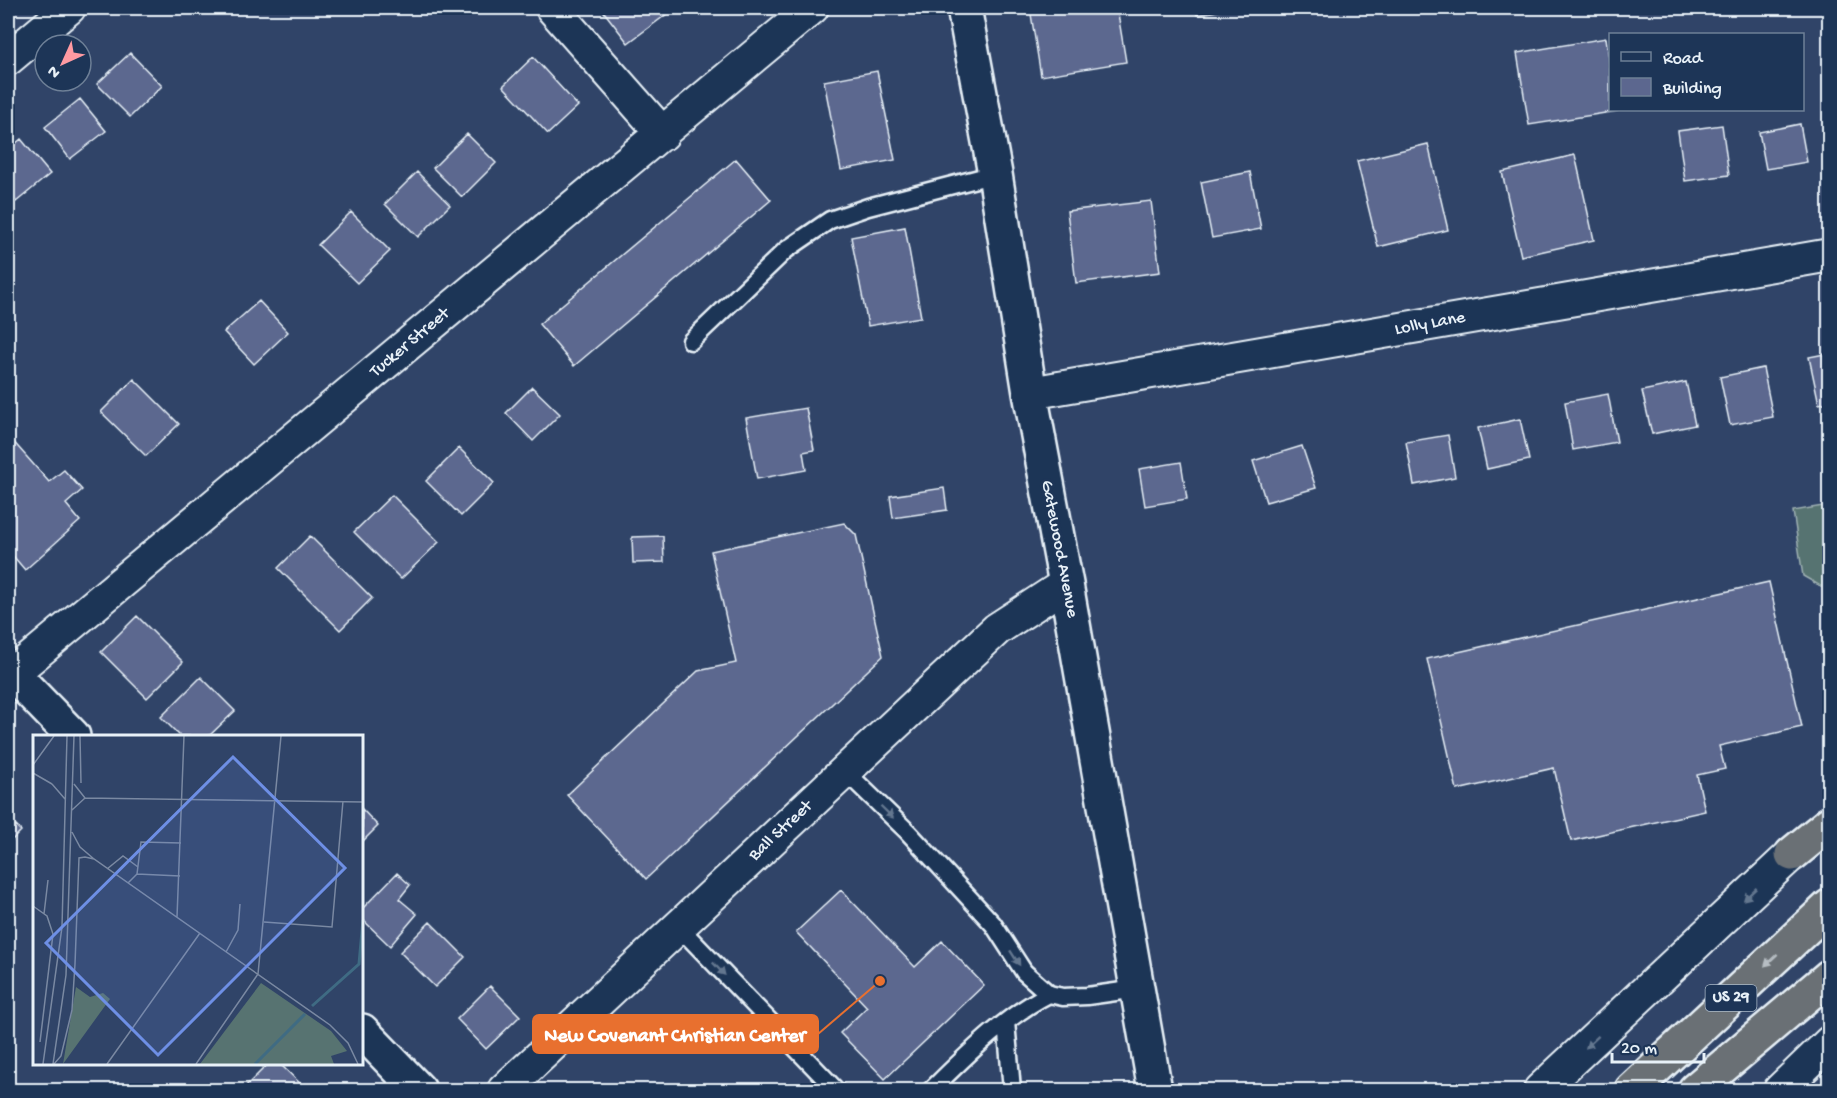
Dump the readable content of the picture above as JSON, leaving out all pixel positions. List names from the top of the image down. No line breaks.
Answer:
{"streets":{"highway":["US 29"],"street":["Lolly Lane","Tucker Street","Gatewood Avenue","Ball Street"]},"crossings":[["Lolly Lane","Gatewood Avenue"],["Gatewood Avenue","Ball Street"]],"places":["New Covenant Christian Center"],"legend":["Road","Building"],"scale_bar":"20 m","north":"bottom left"}
